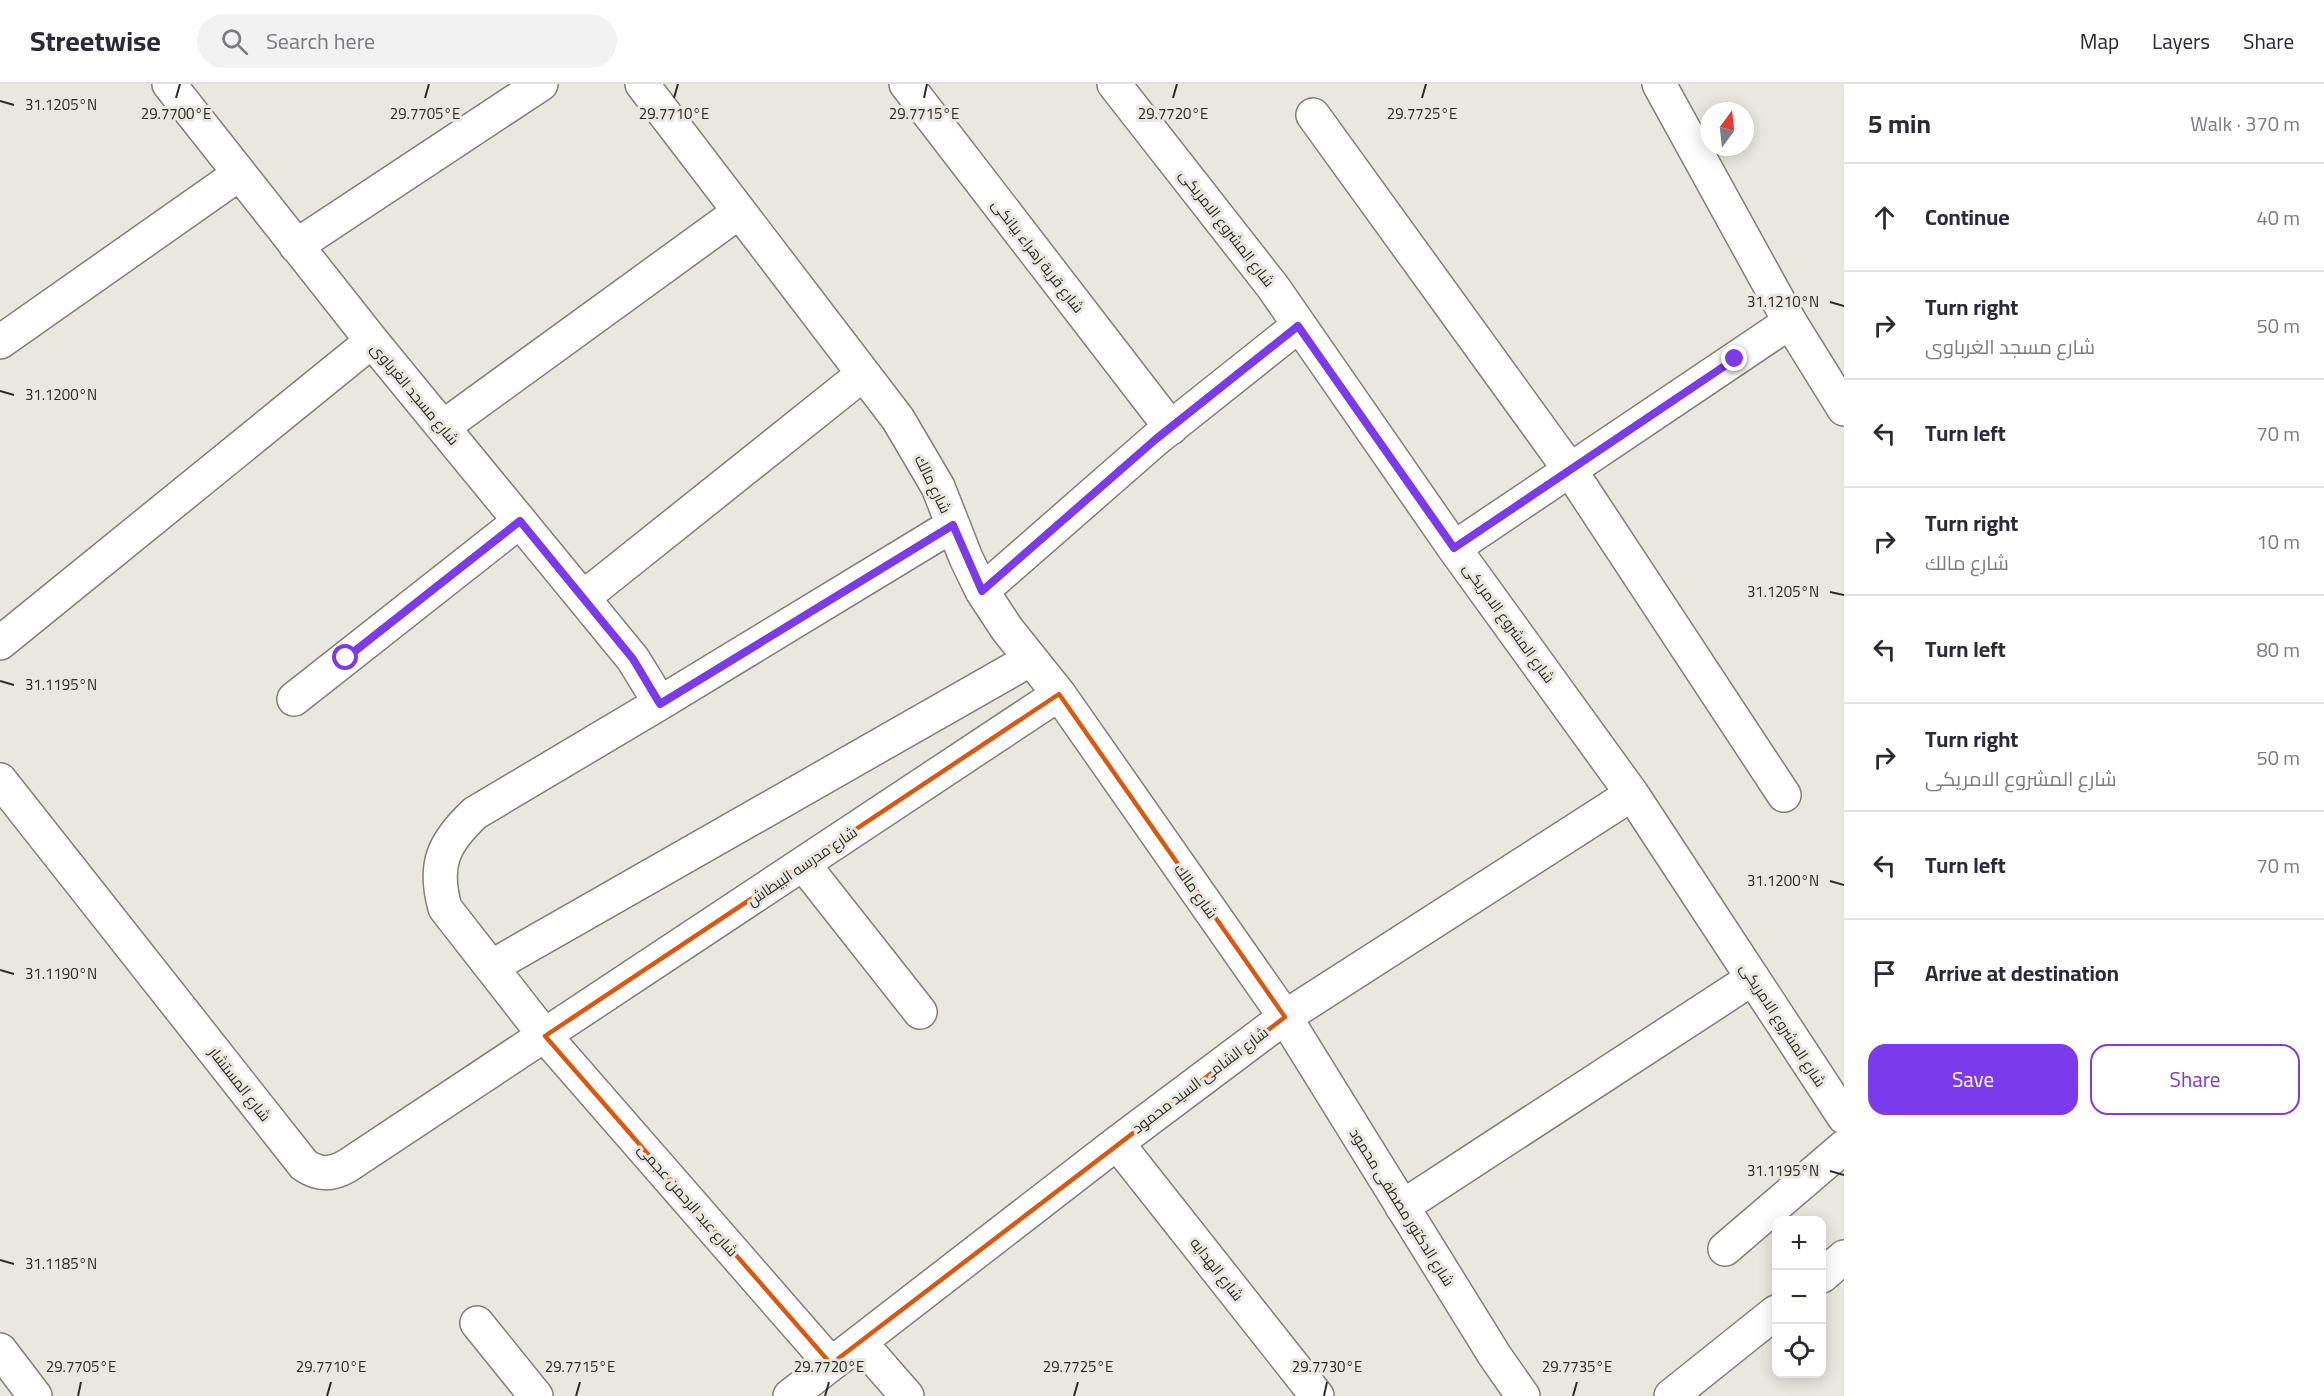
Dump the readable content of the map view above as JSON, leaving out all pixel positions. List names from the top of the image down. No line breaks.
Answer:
{"streets":{"street":["شارع المشروع الامريكى","شارع قرية زهراء بيانكى","شارع مسجد الغرباوى","شارع مالك","شارع مدرسه البيطاش","شارع الشامى السيد محمود","شارع المستشار","شارع عبد الرحمن عجمى","شارع الدكتور مصطفى محمود","شارع الهدايه"]},"crossings":[["شارع المشروع الامريكى","شارع الشامى السيد محمود"],["شارع مسجد الغرباوى","شارع عبد الرحمن عجمى"],["شارع مالك","شارع مدرسه البيطاش"],["شارع مالك","شارع الشامى السيد محمود"],["شارع مالك","شارع عبد الرحمن عجمى"],["شارع مالك","شارع الدكتور مصطفى محمود"],["شارع مدرسه البيطاش","شارع المستشار"],["شارع مدرسه البيطاش","شارع عبد الرحمن عجمى"],["شارع الشامى السيد محمود","شارع عبد الرحمن عجمى"],["شارع الشامى السيد محمود","شارع الدكتور مصطفى محمود"],["شارع الشامى السيد محمود","شارع الهدايه"],["شارع المستشار","شارع عبد الرحمن عجمى"]],"north":"top","page":{"header":"Streetwise","search":"Search here","nav":["Map","Layers","Share"],"heading":["5 min","Walk · 370 m"],"list":[["Continue","40 m"],["Turn right","شارع مسجد الغرباوى","50 m"],["Turn left","70 m"],["Turn right","شارع مالك","10 m"],["Turn left","80 m"],["Turn right","شارع المشروع الامريكى","50 m"],["Turn left","70 m"],"Arrive at destination"],"buttons":["Save","Share"],"map_buttons":["+","−"]},"coordinates":["31.1205°N","29.7700°E","29.7705°E","29.7715°E","29.7720°E","29.7710°E","29.7725°E","31.1210°N","31.1200°N","31.1195°N","31.1190°N","31.1185°N","29.7730°E","29.7735°E"]}
